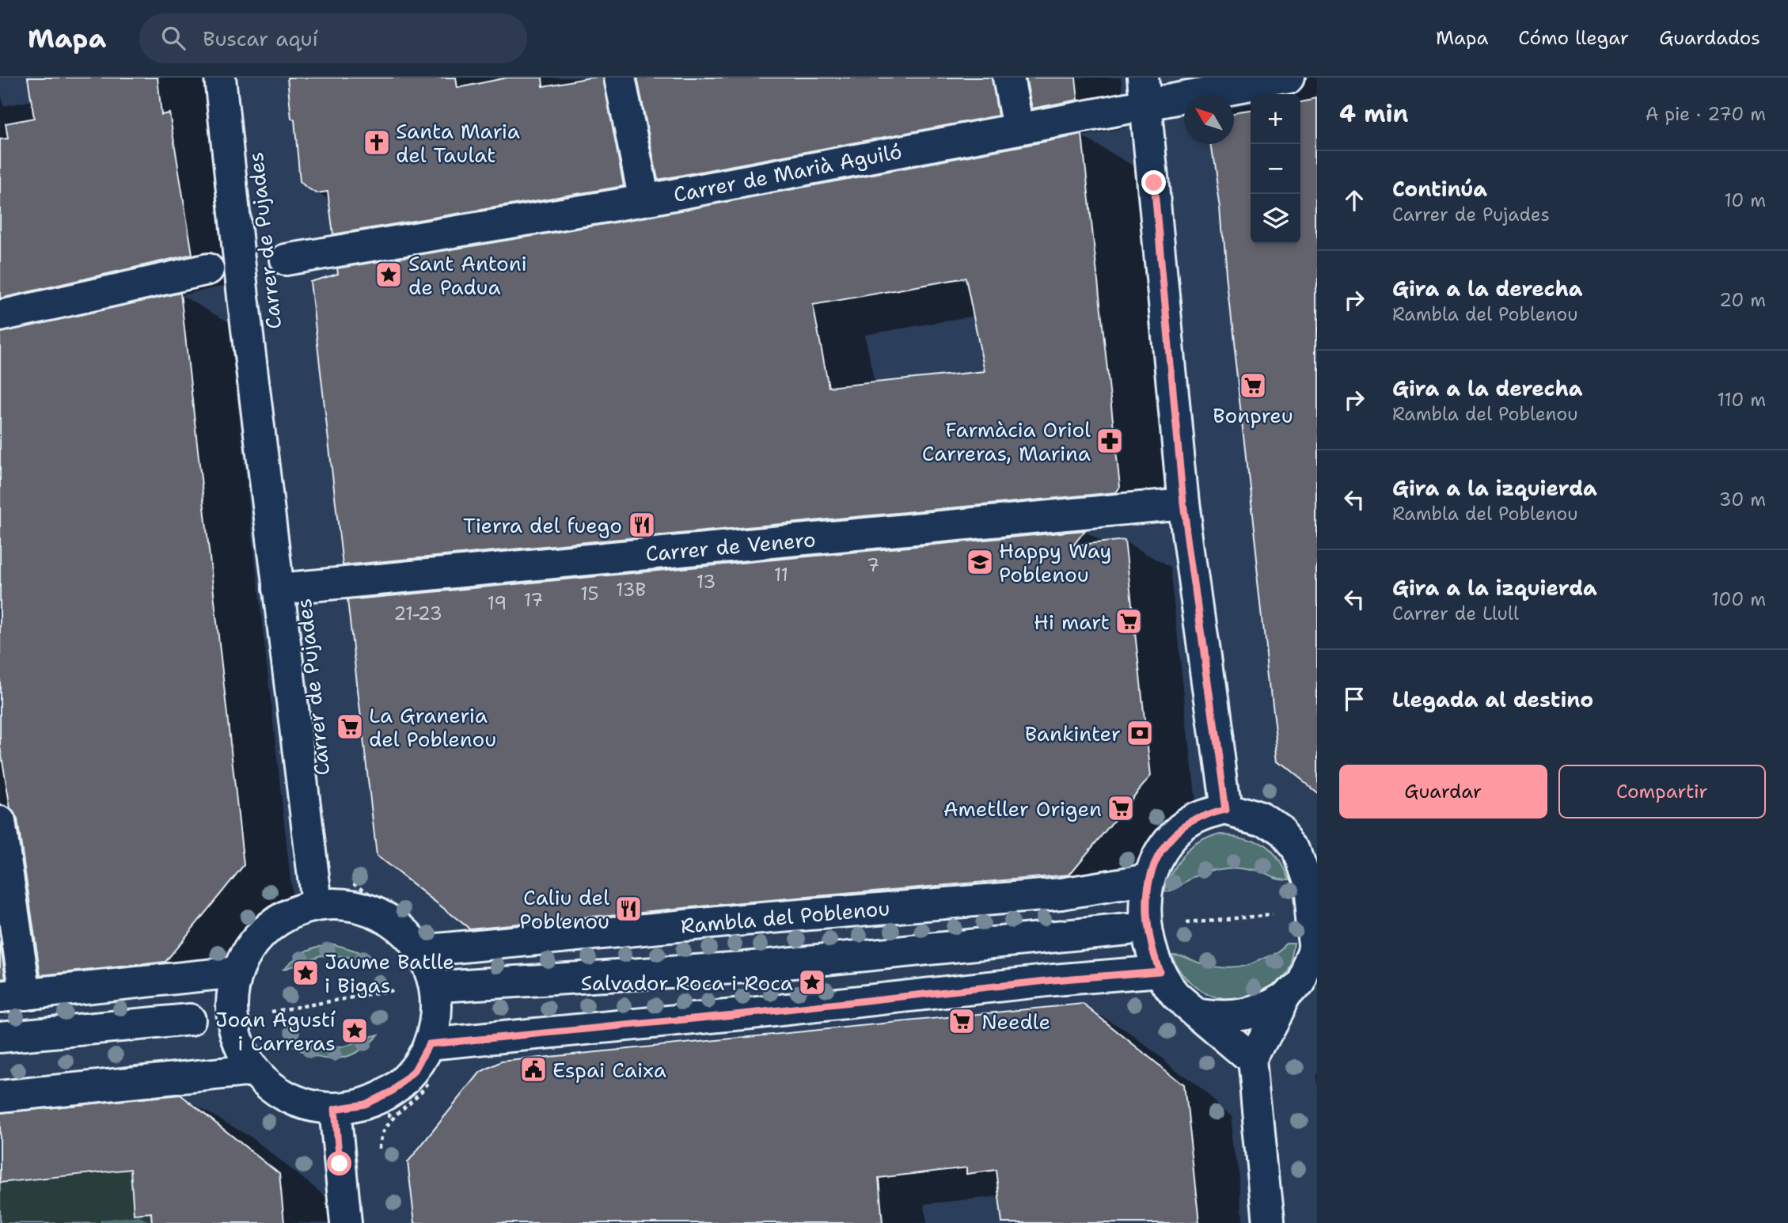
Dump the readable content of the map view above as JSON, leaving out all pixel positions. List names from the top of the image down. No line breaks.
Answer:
{"streets":{"street":["Carrer de Marià Aguiló","Carrer de Pujades","Carrer de Venero","Rambla del Poblenou"]},"crossings":[["Carrer de Pujades","Carrer de Venero"]],"places":{"church":["Santa Maria del Taulat"],"place":["Sant Antoni de Padua","Jaume Batlle i Bigas","Salvador Roca i Roca","Joan Agustí i Carreras"],"supermarket":["Bonpreu","Hi mart","La Graneria del Poblenou","Ametller Origen","Needle"],"pharmacy":["Farmàcia Oriol Carreras, Marina"],"restaurant":["Tierra del fuego","Caliu del Poblenou"],"school or university":["Happy Way Poblenou"],"bank":["Bankinter"],"public building":["Espai Caixa"]},"house_numbers":["7","11","13","13B","15","17","19","21-23"],"north":"top left","page":{"header":"Mapa","search":"Buscar aquí","nav":["Mapa","Cómo llegar","Guardados"],"heading":["4 min","A pie · 270 m"],"map_buttons":["+","−"],"list":[["Continúa","Carrer de Pujades","10 m"],["Gira a la derecha","Rambla del Poblenou","20 m"],["Gira a la derecha","Rambla del Poblenou","110 m"],["Gira a la izquierda","Rambla del Poblenou","30 m"],["Gira a la izquierda","Carrer de Llull","100 m"],"Llegada al destino"],"buttons":["Guardar","Compartir"]}}
